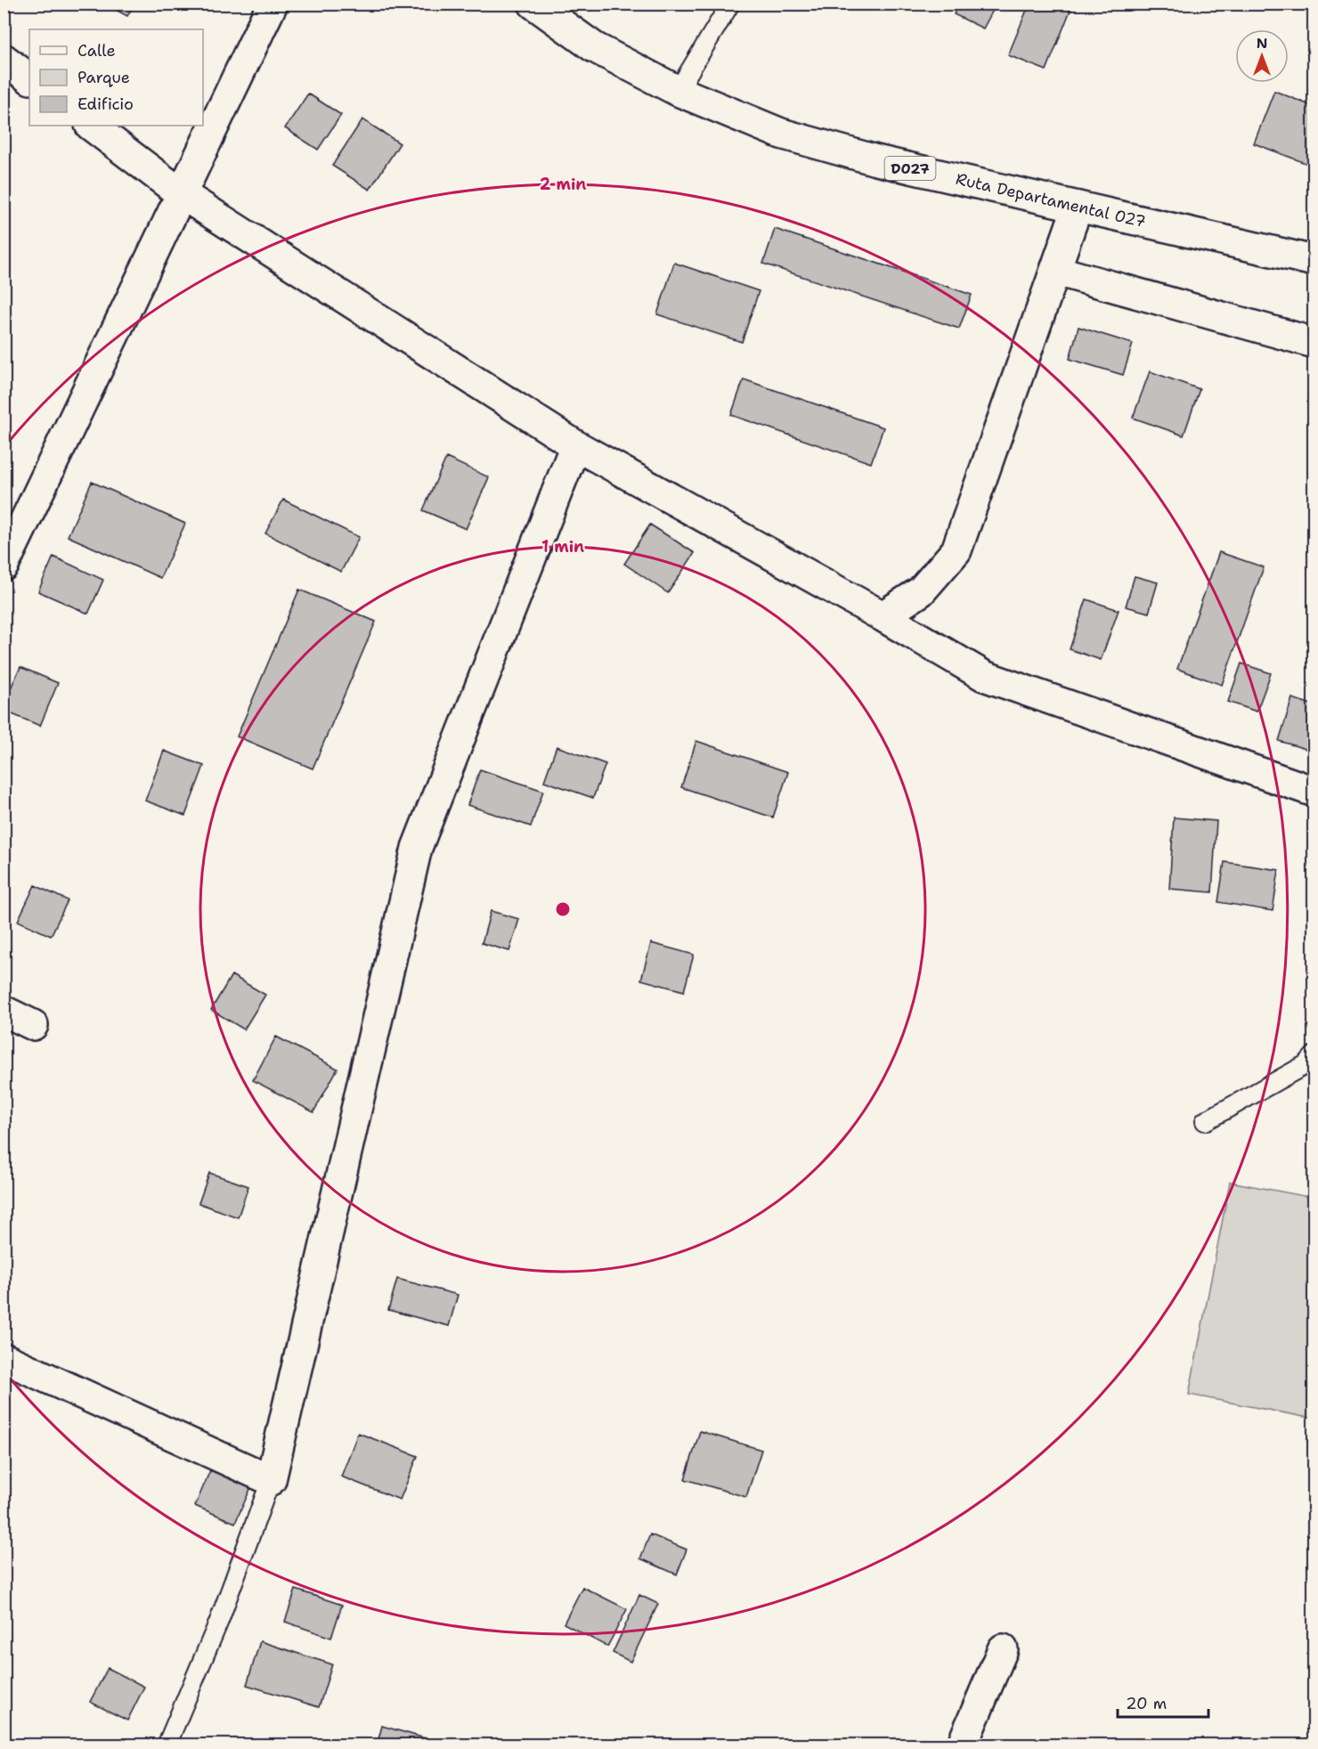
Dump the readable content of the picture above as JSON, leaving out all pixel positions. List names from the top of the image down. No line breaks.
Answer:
{"streets":{"street":["D027","Ruta Departamental 027"]},"legend":["Calle","Parque","Edificio"],"scale_bar":"20 m","north":"top","rings":["2 min","1 min"]}
